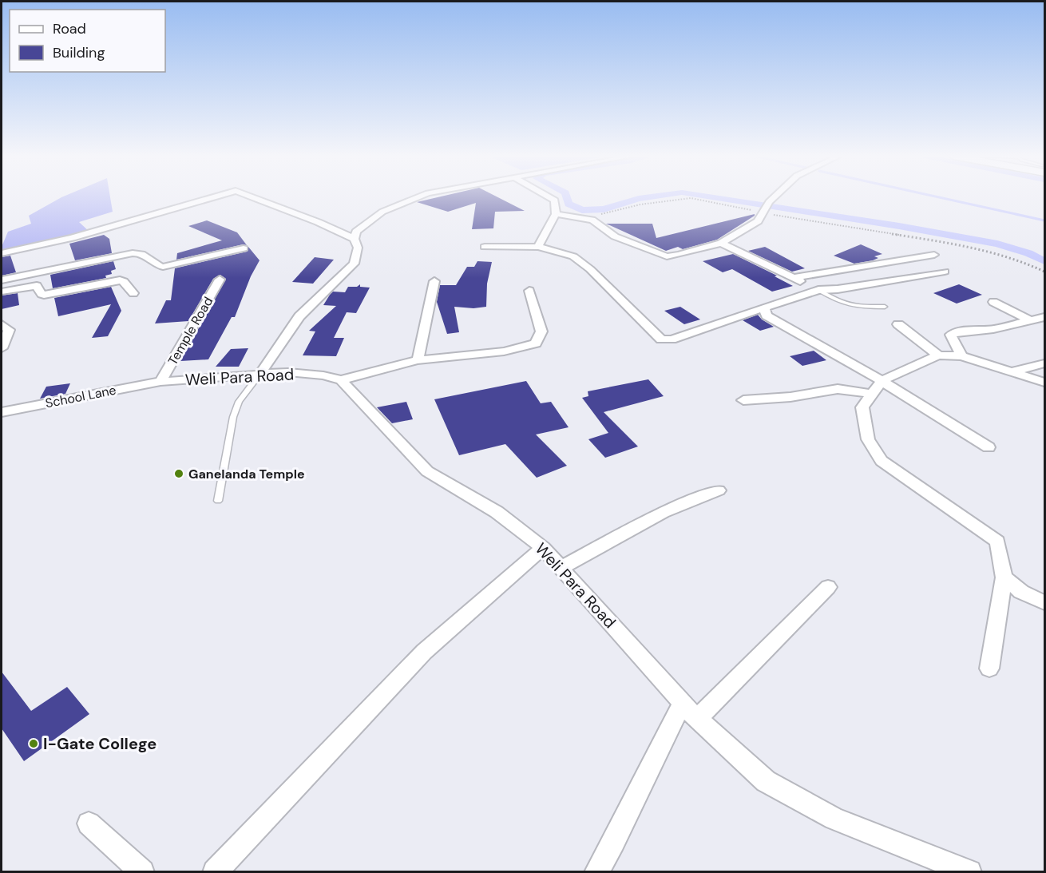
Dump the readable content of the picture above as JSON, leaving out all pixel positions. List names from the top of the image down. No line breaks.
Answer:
{"streets":{"street":["Temple Road","Weli Para Road","School Lane"]},"crossings":[["Temple Road","Weli Para Road"],["Temple Road","School Lane"],["Weli Para Road","School Lane"]],"places":["Ganelanda Temple","I-Gate College"],"legend":["Road","Building"]}
